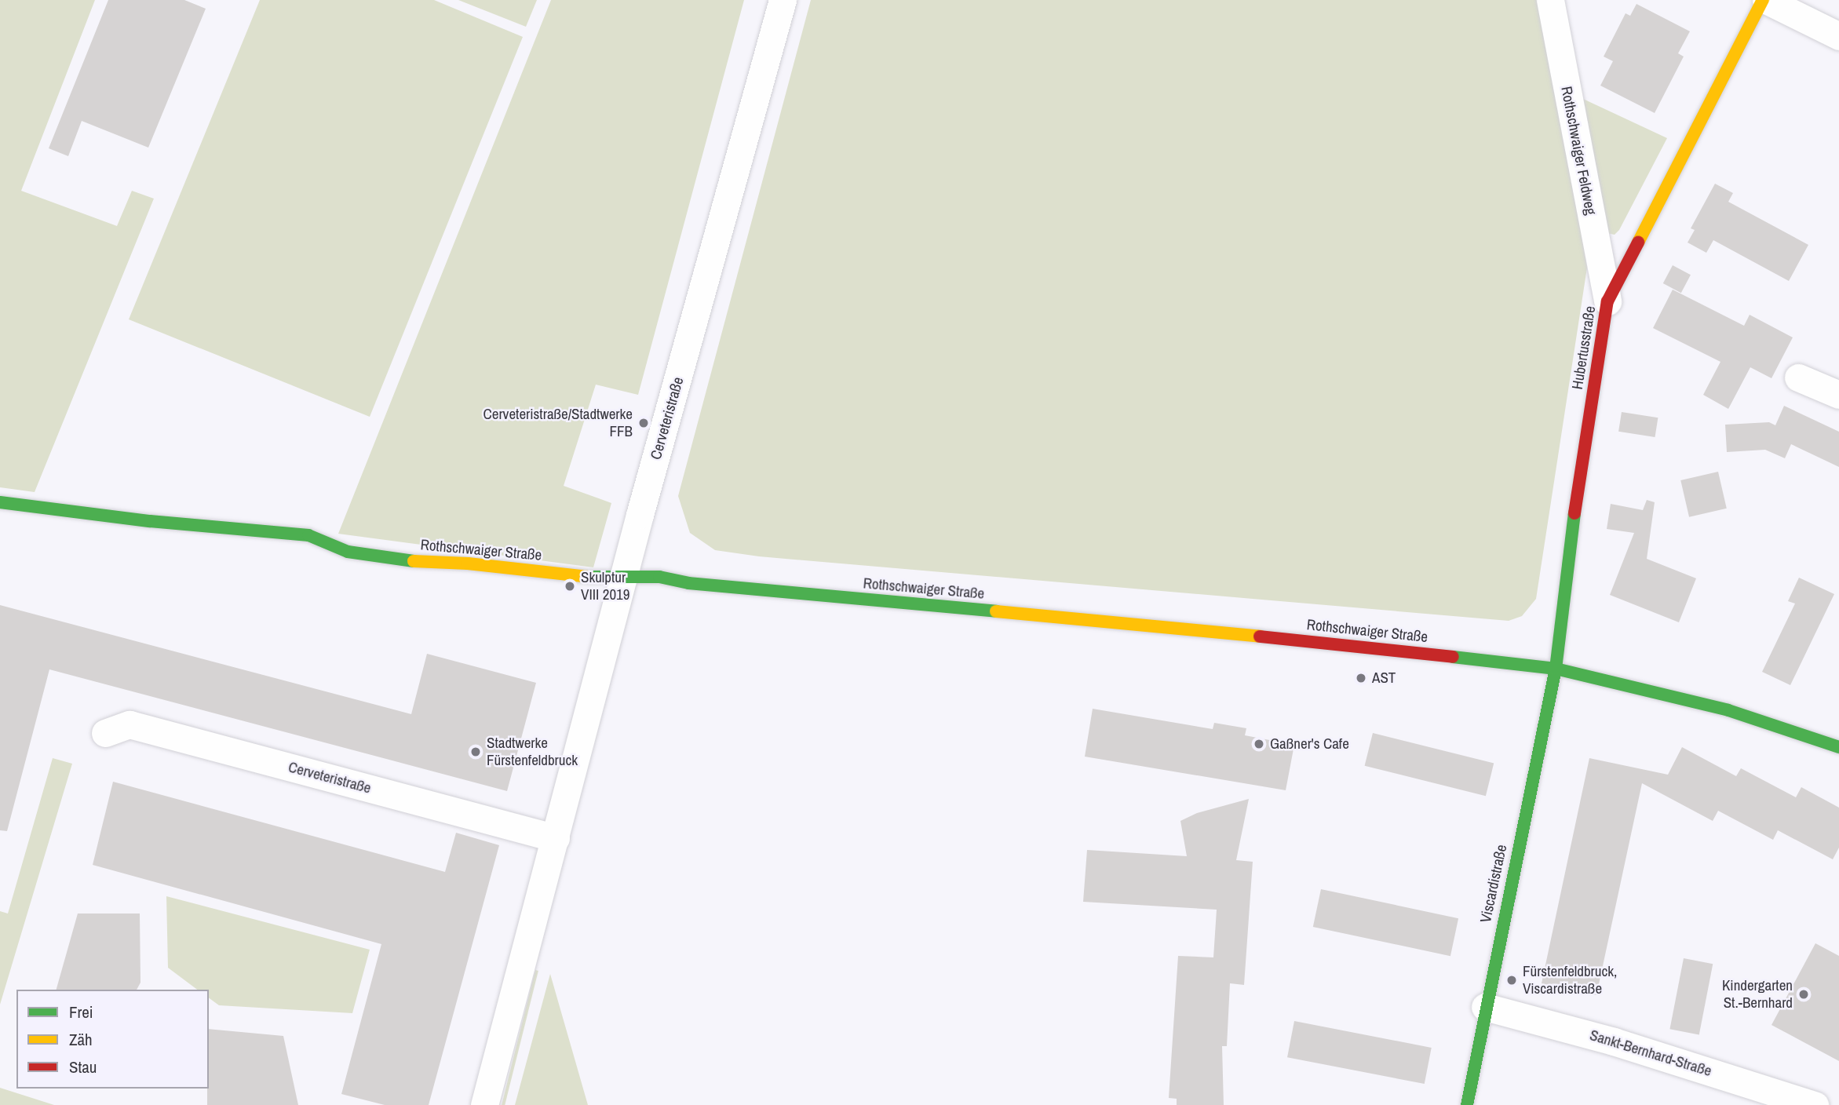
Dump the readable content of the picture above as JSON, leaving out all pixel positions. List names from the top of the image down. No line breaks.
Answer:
{"streets":{"street":["Rothschwaiger Feldweg","Hubertusstraße","Cerveteristraße","Rothschwaiger Straße","Viscardistraße","Sankt-Bernhard-Straße"]},"crossings":[["Rothschwaiger Feldweg","Hubertusstraße"],["Hubertusstraße","Rothschwaiger Straße"],["Hubertusstraße","Viscardistraße"],["Cerveteristraße","Rothschwaiger Straße"],["Rothschwaiger Straße","Viscardistraße"],["Viscardistraße","Sankt-Bernhard-Straße"]],"places":["Cerveteristraße/Stadtwerke FFB","Skulptur VIII 2019","AST","Gaßner's Cafe","Stadtwerke Fürstenfeldbruck","Fürstenfeldbruck, Viscardistraße","Kindergarten St.-Bernhard"],"legend":["Frei","Zäh","Stau"]}
